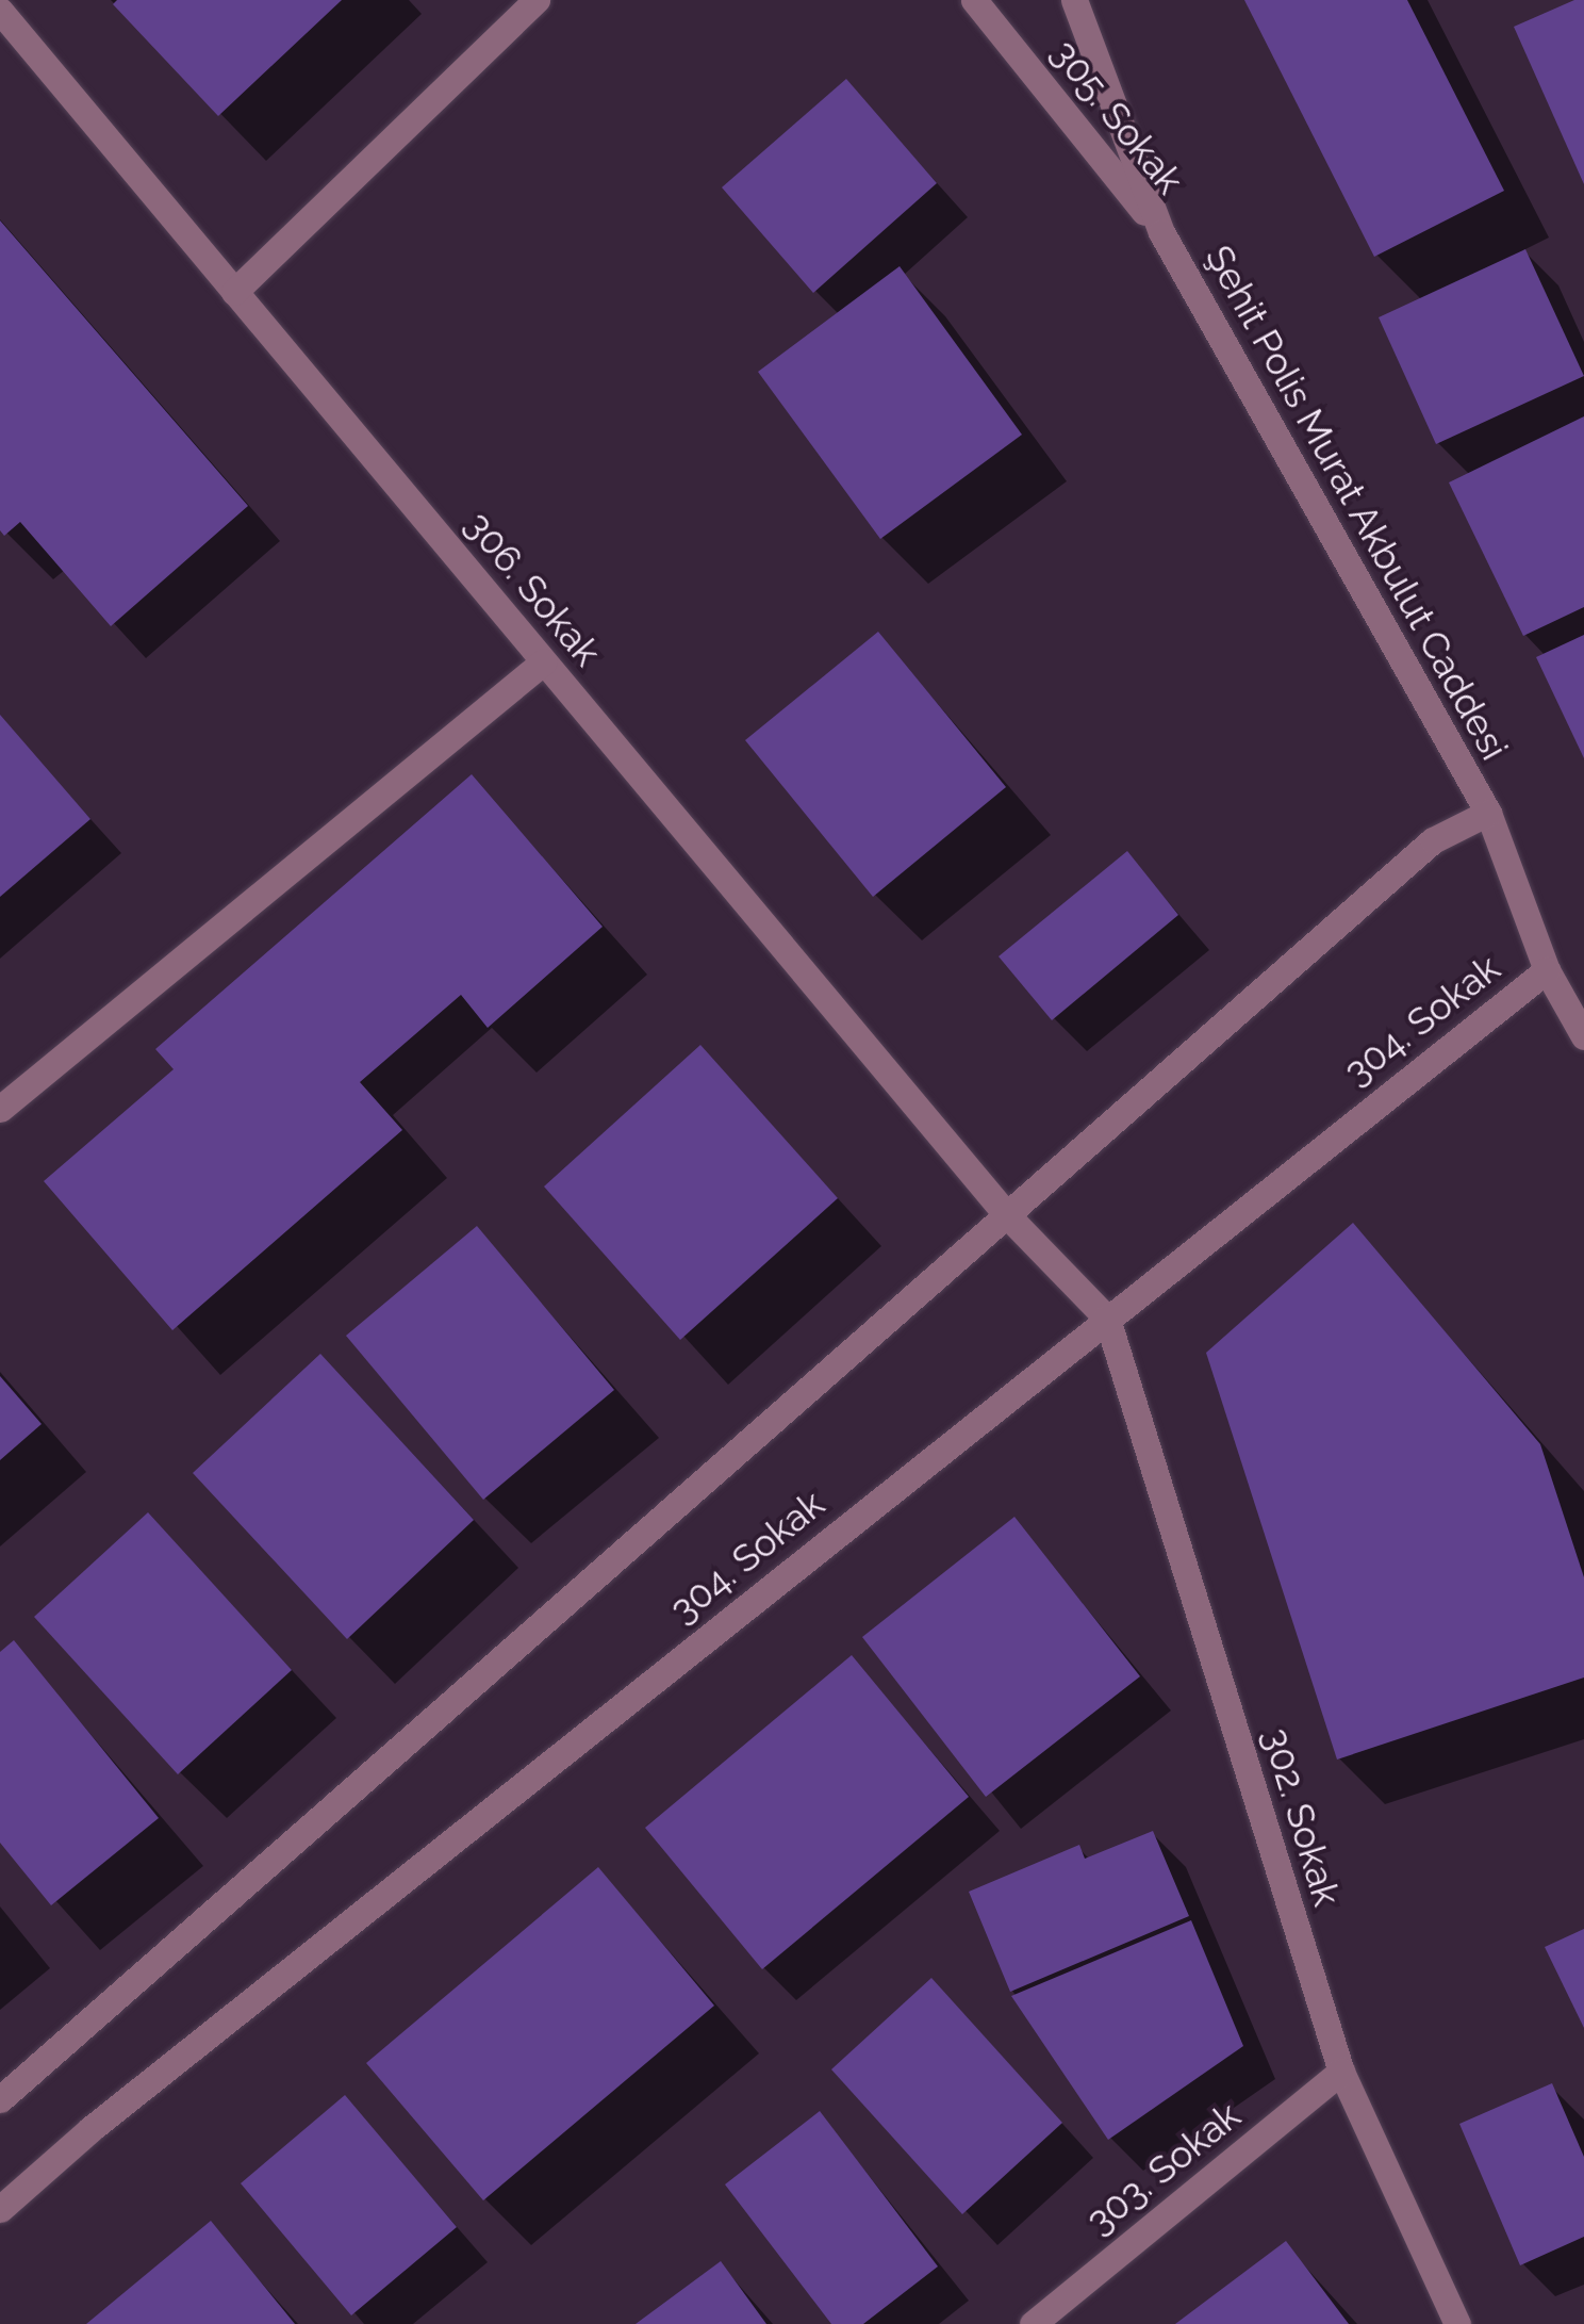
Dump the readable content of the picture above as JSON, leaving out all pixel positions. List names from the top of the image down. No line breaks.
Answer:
{"streets":{"street":["305. Sokak","Şehit Polis Murat Akbulut Caddesi","306. Sokak","304. Sokak","302. Sokak","303. Sokak"]},"crossings":[["305. Sokak","Şehit Polis Murat Akbulut Caddesi"],["Şehit Polis Murat Akbulut Caddesi","304. Sokak"],["306. Sokak","304. Sokak"],["306. Sokak","302. Sokak"],["304. Sokak","302. Sokak"],["302. Sokak","303. Sokak"]]}
